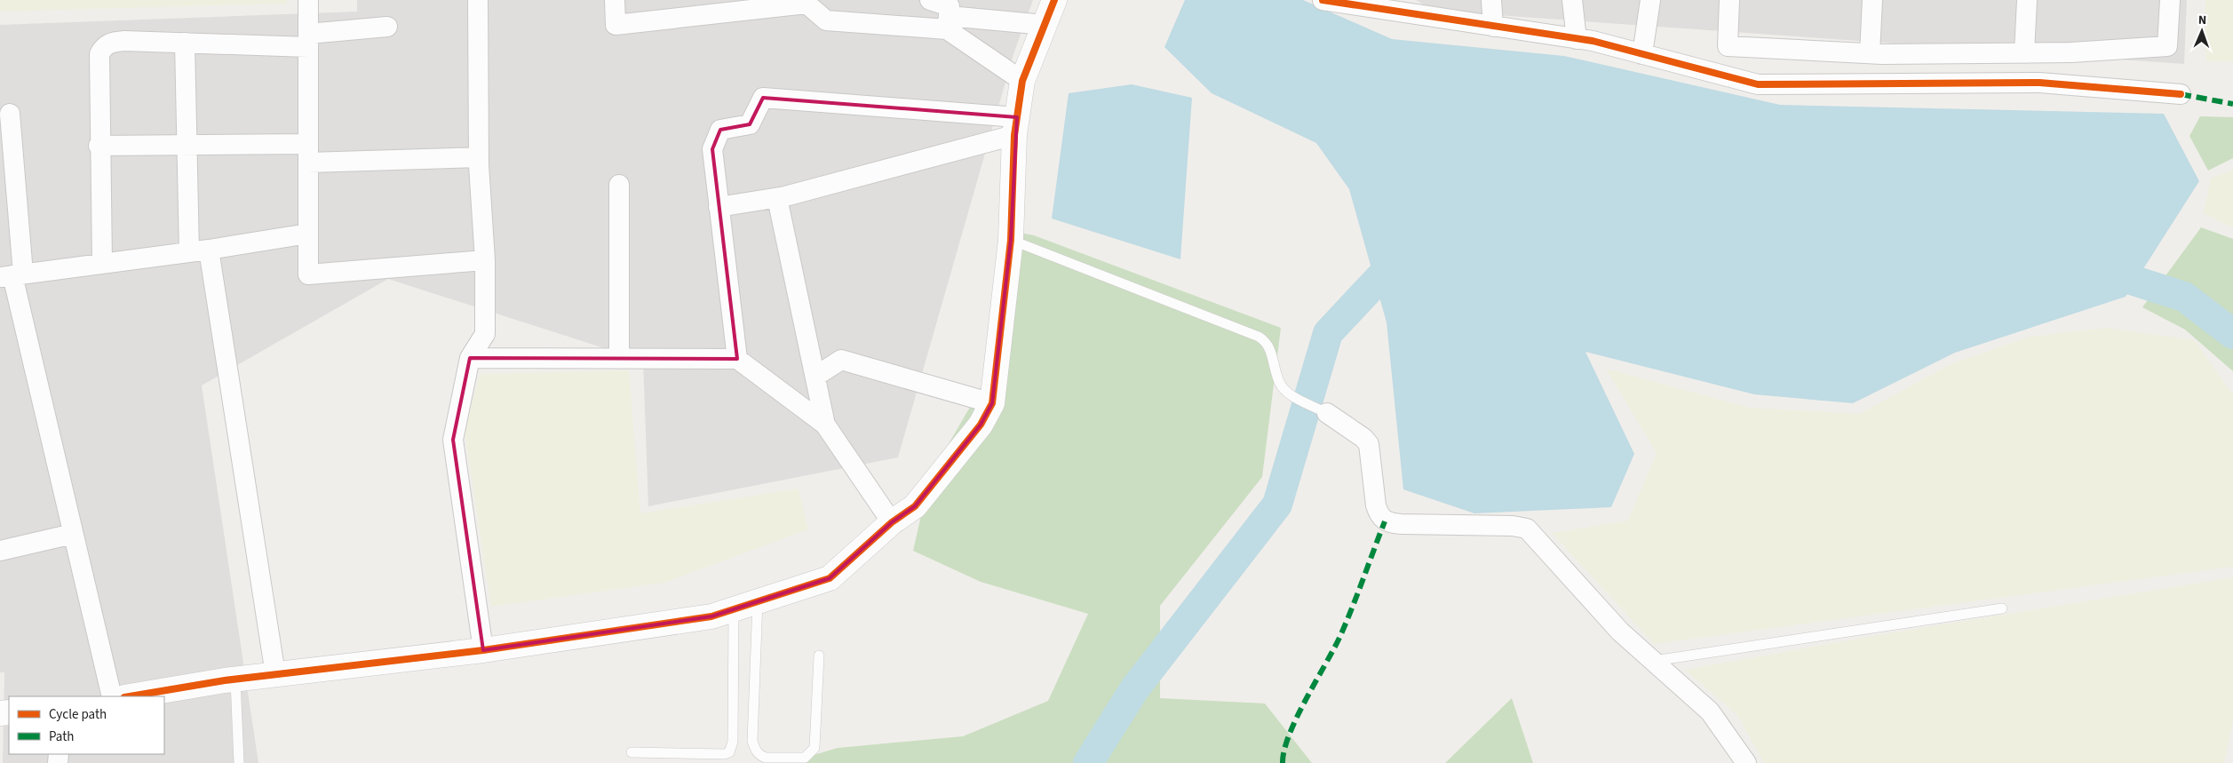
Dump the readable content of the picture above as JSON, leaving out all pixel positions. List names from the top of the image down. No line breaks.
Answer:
{"legend":["Cycle path","Path"],"north":"top"}
